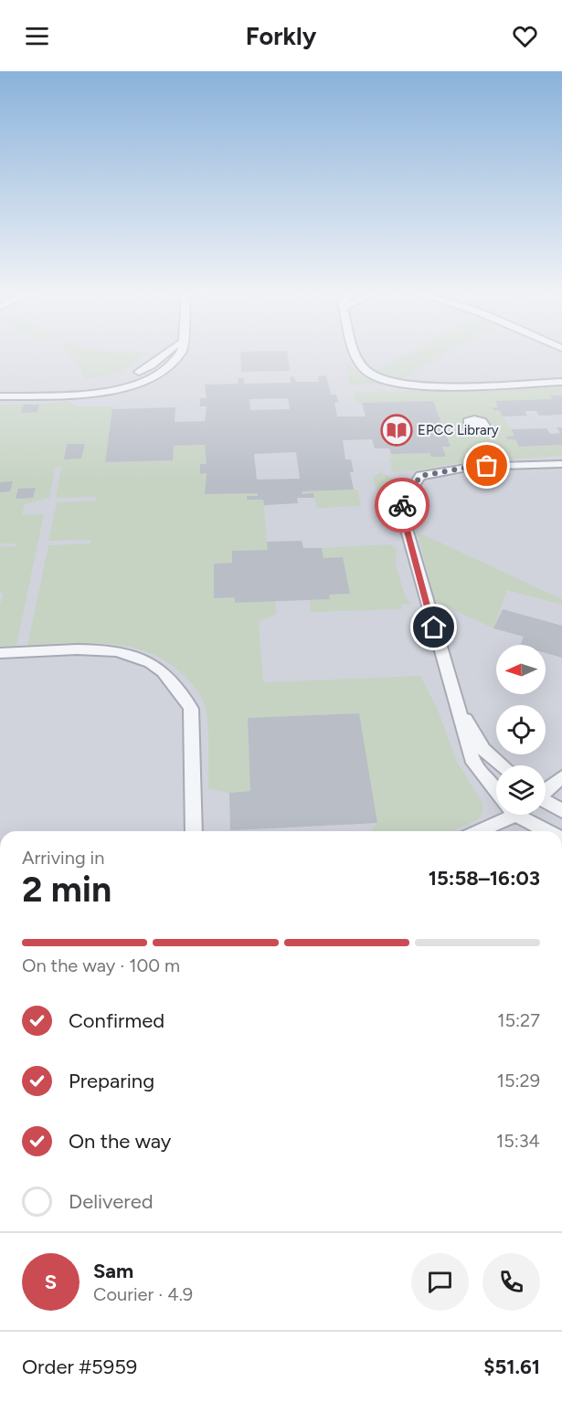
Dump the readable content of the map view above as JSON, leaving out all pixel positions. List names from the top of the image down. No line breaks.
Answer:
{"places":{"library":["EPCC Library"]},"north":"left","page":{"header":"Forkly","heading":["2 min","Arriving in","15:58–16:03"],"panel":["Sam","Courier · 4.9","Order #5959","$51.61"],"bar":"On the way · 100 m","list":[["Confirmed","15:27"],["Preparing","15:29"],["On the way","15:34"],"Delivered"],"round":"S"}}
